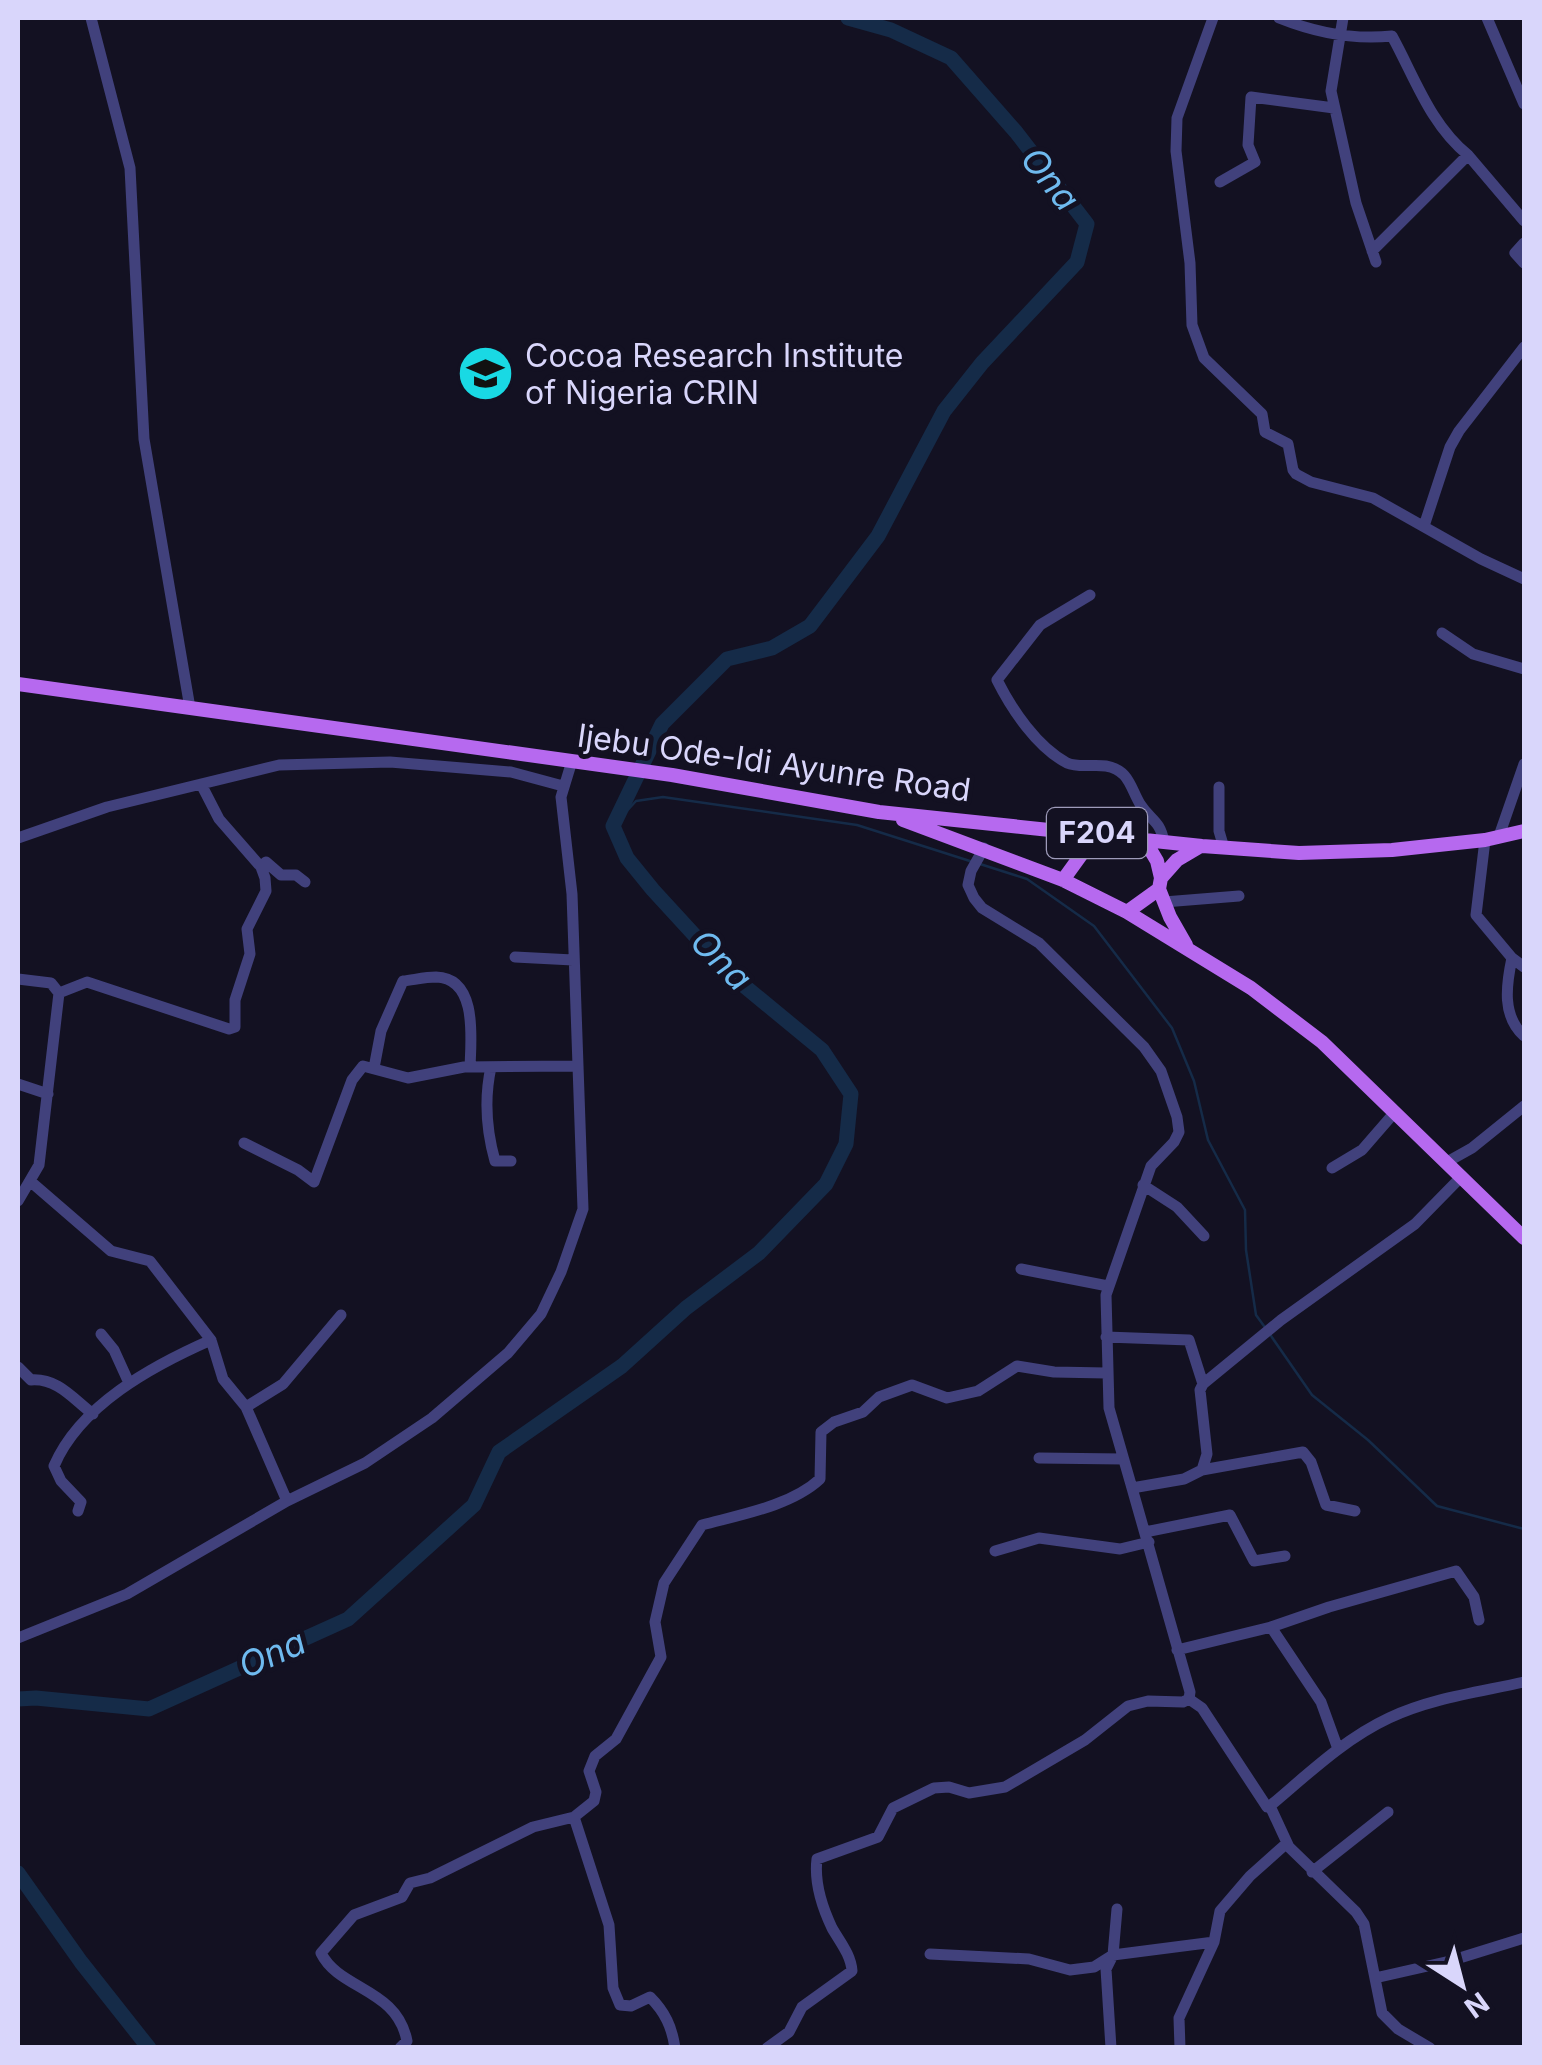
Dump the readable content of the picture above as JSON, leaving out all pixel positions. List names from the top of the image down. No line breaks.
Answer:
{"streets":{"main road":["Ijebu Ode-Idi Ayunre Road","F204"]},"water":["Ona"],"places":{"school or university":["Cocoa Research Institute of Nigeria CRIN"]},"north":"bottom right"}
